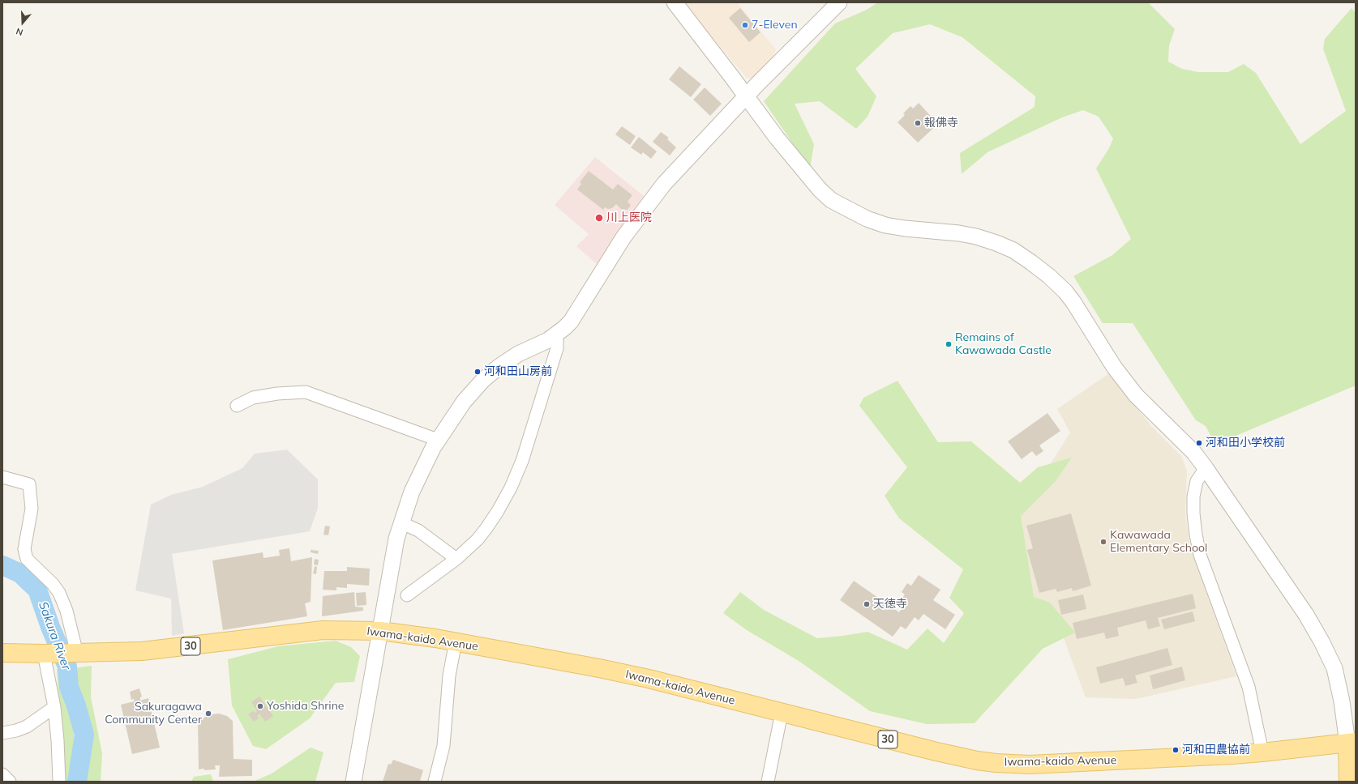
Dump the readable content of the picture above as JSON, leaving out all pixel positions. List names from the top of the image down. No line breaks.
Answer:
{"streets":{"main road":["Iwama-kaido Avenue","30"]},"water":["Sakura River"],"places":["7-Eleven","報佛寺","川上医院","Remains of Kawawada Castle","河和田山房前","河和田小学校前","Kawawada Elementary School","天徳寺","Yoshida Shrine","Sakuragawa Community Center","河和田農協前"],"north":"bottom"}
